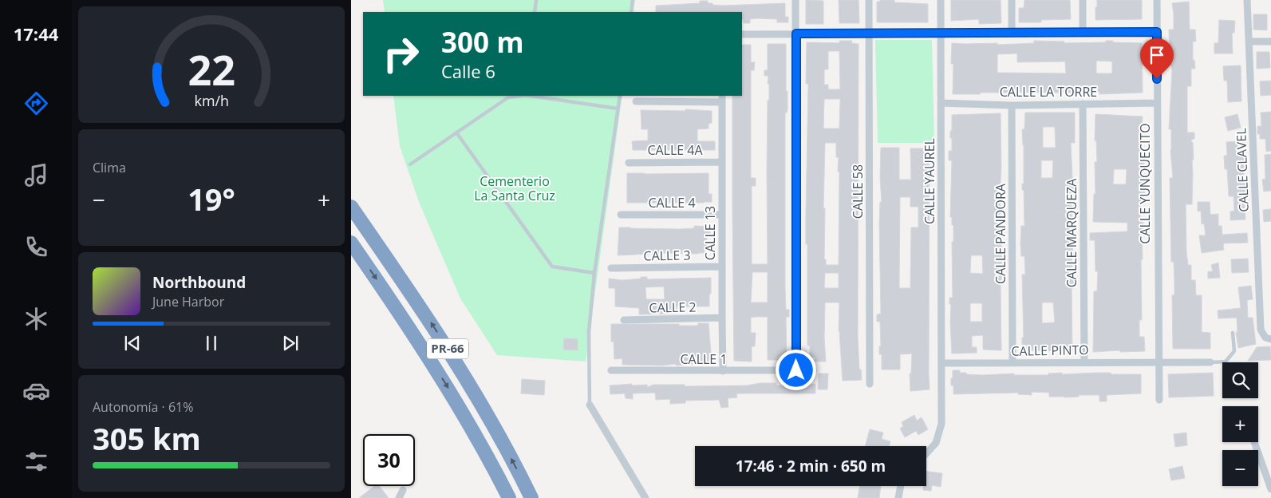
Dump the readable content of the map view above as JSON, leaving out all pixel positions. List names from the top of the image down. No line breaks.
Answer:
{"streets":{"highway":["PR-66"],"street":["CALLE LA TORRE","CALLE 4A","CALLE CLAVEL","CALLE YAUREL","CALLE YUNQUECITO","CALLE 58","CALLE 4","CALLE 13","CALLE MARQUEZA","CALLE PANDORA","CALLE 3","CALLE 2","CALLE PINTO","CALLE 1"]},"crossings":[["CALLE LA TORRE","CALLE YAUREL"],["CALLE LA TORRE","CALLE YUNQUECITO"],["CALLE LA TORRE","CALLE MARQUEZA"],["CALLE LA TORRE","CALLE PANDORA"],["CALLE 4A","CALLE 13"],["CALLE YAUREL","CALLE PINTO"],["CALLE YUNQUECITO","CALLE PINTO"],["CALLE 4","CALLE 13"],["CALLE 13","CALLE 3"],["CALLE 13","CALLE 2"],["CALLE 13","CALLE 1"],["CALLE MARQUEZA","CALLE PINTO"],["CALLE PANDORA","CALLE PINTO"]],"parks":["Cementerio La Santa Cruz"],"page":{"tabs":"17:44","turn":["300 m","Calle 6"],"tile":["Clima",["Autonomía · 61%","305 km"]],"heat":["−","19°","+"],"song":["Northbound","June Harbor"],"map_buttons":["+","−"],"limit":"30","trip":"17:46 · 2 min · 650 m","gauge":["22","km/h"]}}
